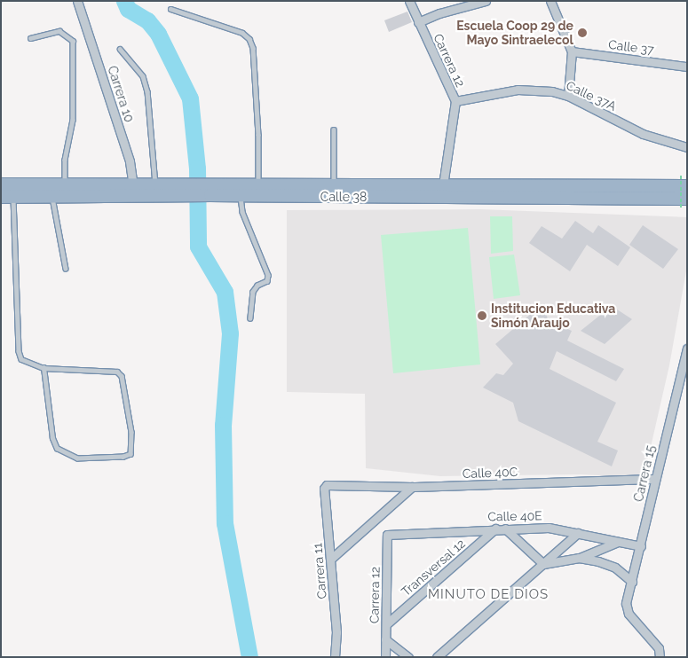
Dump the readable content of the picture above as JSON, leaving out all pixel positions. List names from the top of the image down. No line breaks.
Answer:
{"streets":{"highway":["Calle 38"],"street":["Calle 37","Carrera 12","Carrera 10","Calle 37A","Calle 40C","Carrera 15","Calle 40E","Transversal 12","Carrera 11"]},"crossings":[["Carrera 12","Calle 37A"],["Carrera 12","Calle 38"],["Carrera 12","Calle 40E"],["Carrera 12","Transversal 12"],["Carrera 10","Calle 38"],["Calle 40C","Carrera 15"],["Calle 40C","Carrera 11"],["Carrera 15","Calle 40E"],["Calle 40E","Transversal 12"]],"districts":["MINUTO DE DIOS"],"places":["Escuela Coop 29 de Mayo Sintraelecol","Institucion Educativa Simón Araujo"]}
